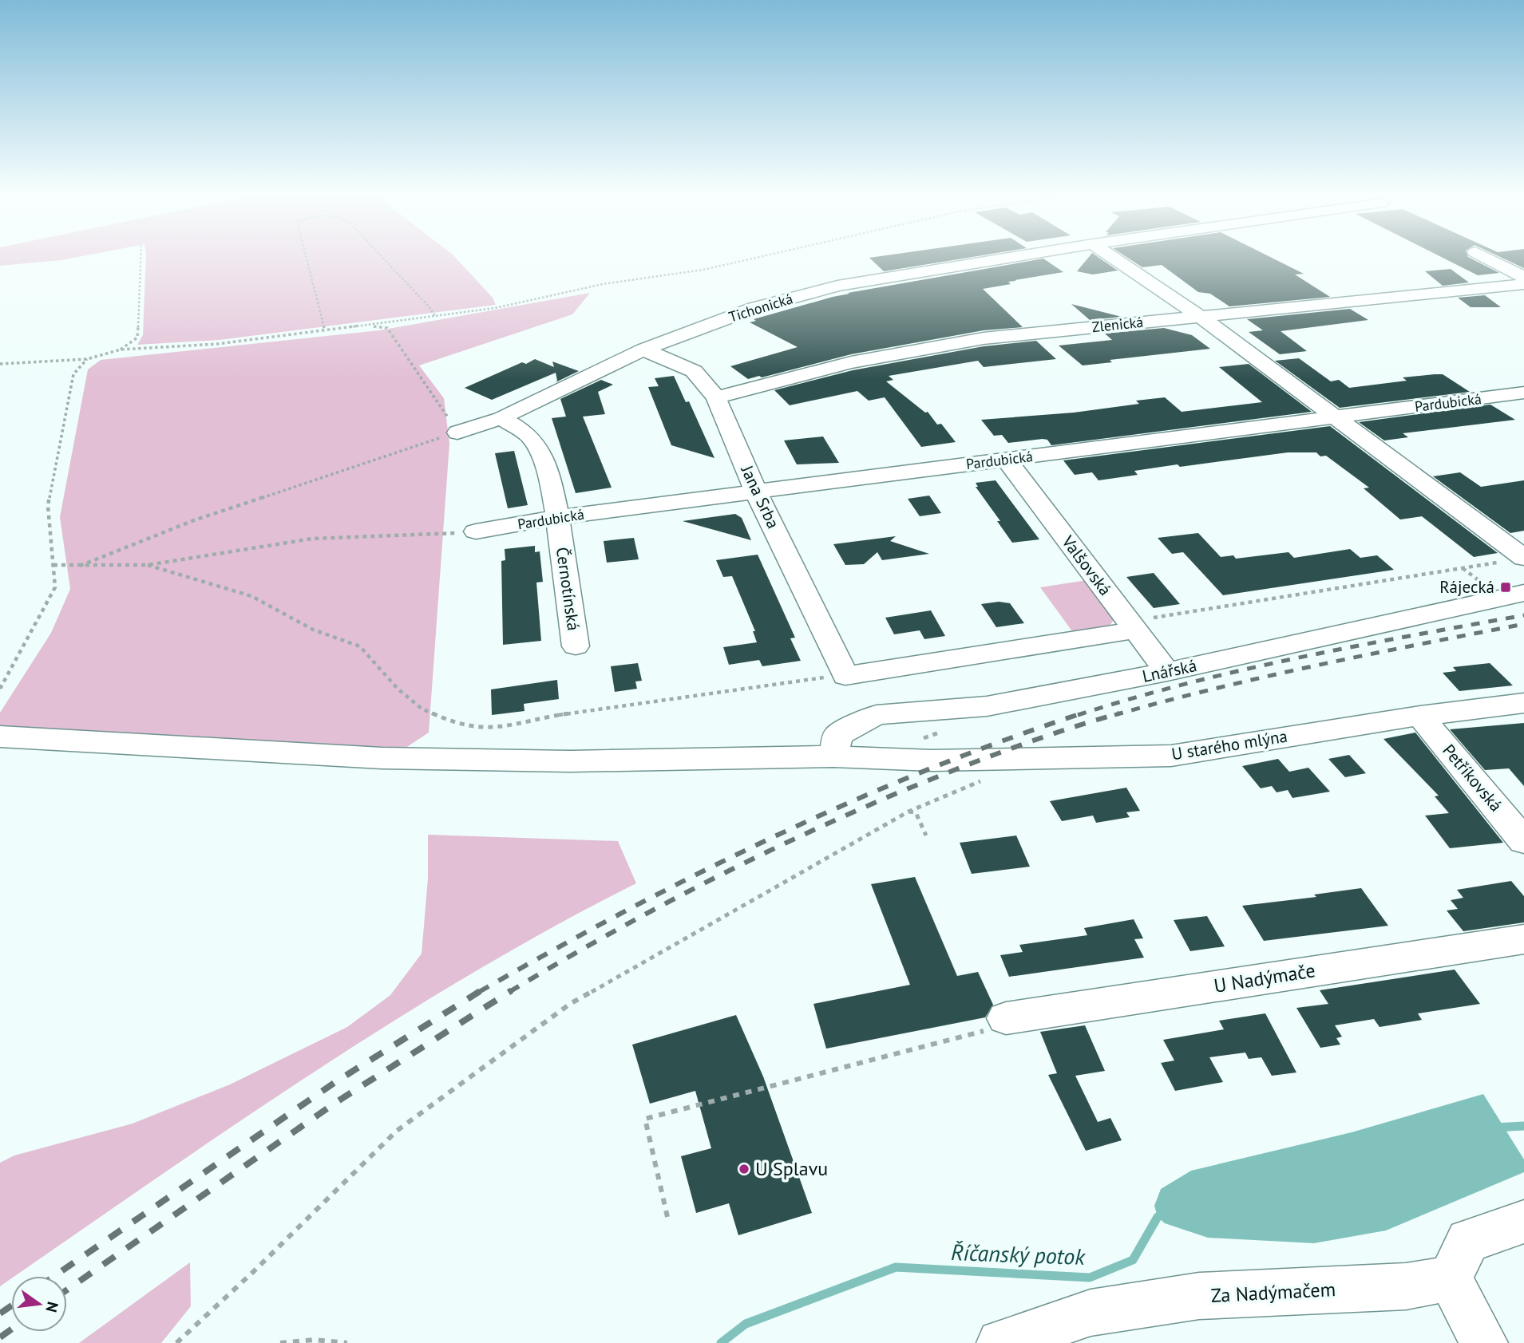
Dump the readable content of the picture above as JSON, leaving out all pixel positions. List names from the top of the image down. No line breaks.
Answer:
{"streets":{"street":["Tichonická","Zlenická","Pardubická","Jana Srba","Valšovská","Černotínská","Lnářská","U starého mlýna","Petříkovská","U Nadýmače","Za Nadýmačem"]},"crossings":[["Tichonická","Jana Srba"],["Tichonická","Černotínská"],["Zlenická","Jana Srba"],["Pardubická","Jana Srba"],["Pardubická","Valšovská"],["Pardubická","Černotínská"],["Valšovská","Lnářská"],["Lnářská","U starého mlýna"],["U starého mlýna","Petříkovská"]],"water":["Říčanský potok"],"places":{"transit":["Rájecká"],"other":["U Splavu"]},"north":"right"}
